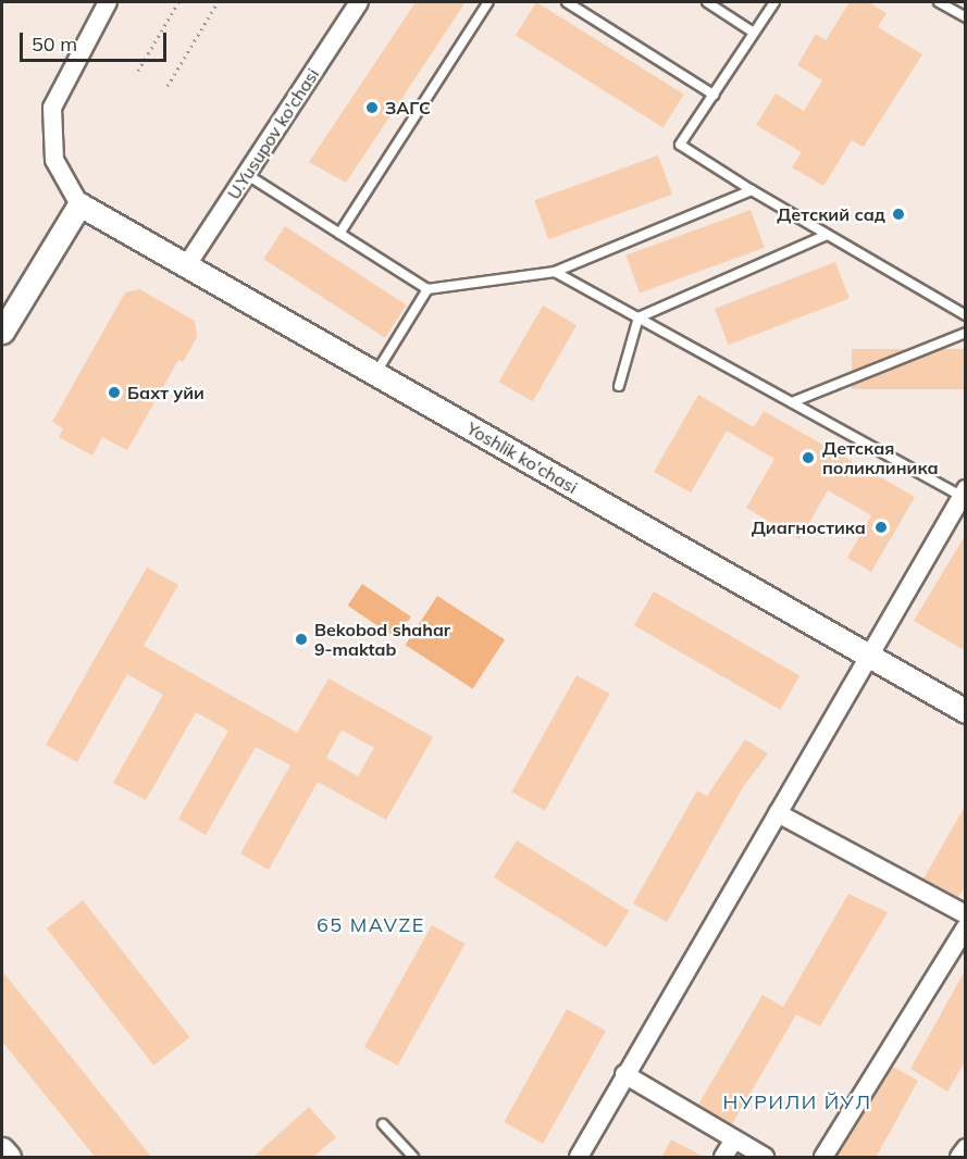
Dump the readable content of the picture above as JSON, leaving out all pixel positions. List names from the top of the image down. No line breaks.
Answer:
{"streets":{"street":["U.Yusupov ko'chasi","Yoshlik ko'chasi"]},"crossings":[["U.Yusupov ko'chasi","Yoshlik ko'chasi"]],"districts":["65 MAVZE","НУРИЛИ ЙУЛ"],"places":["ЗАГС","Детский сад","Бахт уйи","Детская поликлиника","Диагностика","Bekobod shahar 9-maktab"],"scale_bar":"50 m"}
